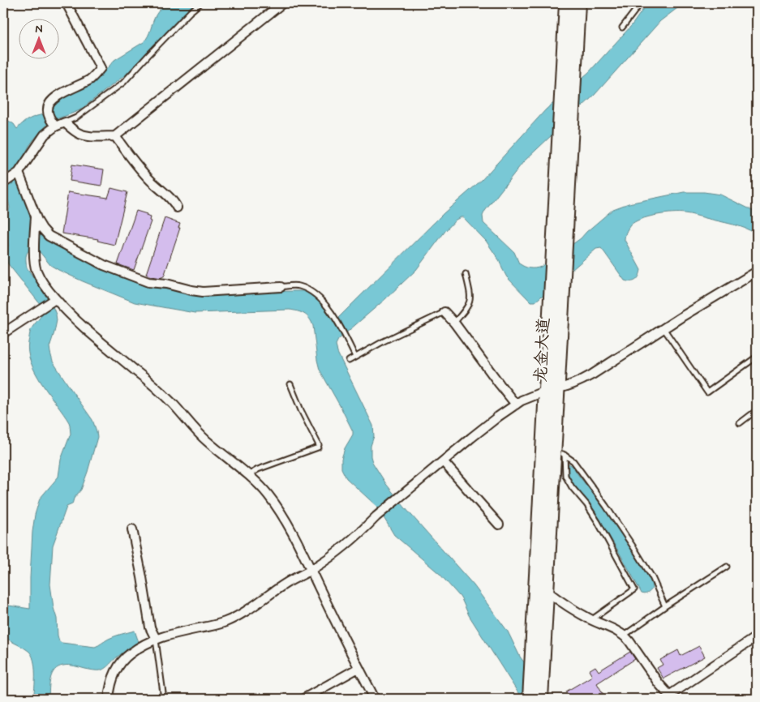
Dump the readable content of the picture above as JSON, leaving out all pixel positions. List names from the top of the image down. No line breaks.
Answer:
{"streets":{"main road":["龙金大道"]},"north":"top"}
